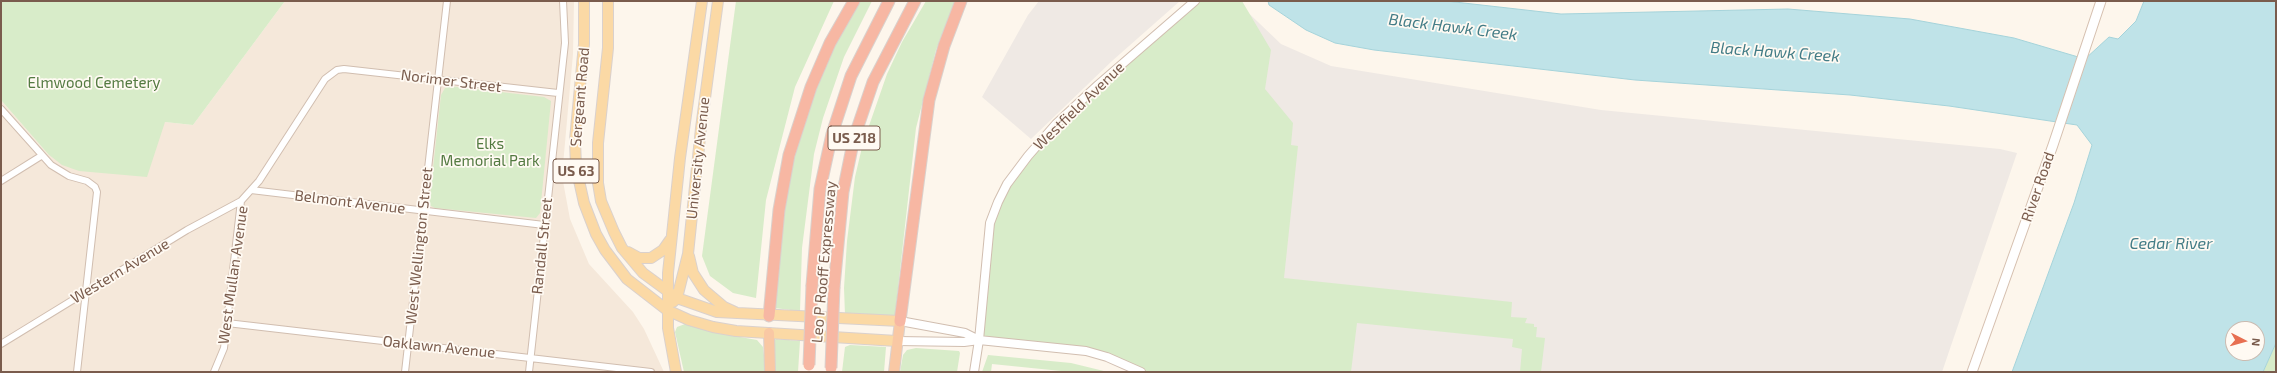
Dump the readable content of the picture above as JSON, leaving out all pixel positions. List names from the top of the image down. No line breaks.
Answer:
{"streets":{"highway":["US 218","Leo P Rooff Expressway"],"main road":["Sergeant Road","University Avenue","US 63","River Road"],"street":["Norimer Street","Westfield Avenue","Belmont Avenue","West Wellington Street","Randall Street","Western Avenue","West Mullan Avenue","Oaklawn Avenue"]},"crossings":[["Norimer Street","West Wellington Street"],["Norimer Street","Randall Street"],["Norimer Street","West Mullan Avenue"],["Sergeant Road","University Avenue"],["Belmont Avenue","West Wellington Street"],["Belmont Avenue","Randall Street"],["Belmont Avenue","West Mullan Avenue"],["West Wellington Street","Oaklawn Avenue"],["Randall Street","Oaklawn Avenue"],["Western Avenue","West Mullan Avenue"],["West Mullan Avenue","Oaklawn Avenue"]],"water":["Black Hawk Creek","Cedar River"],"parks":["Elmwood Cemetery","Elks Memorial Park"],"north":"right"}
